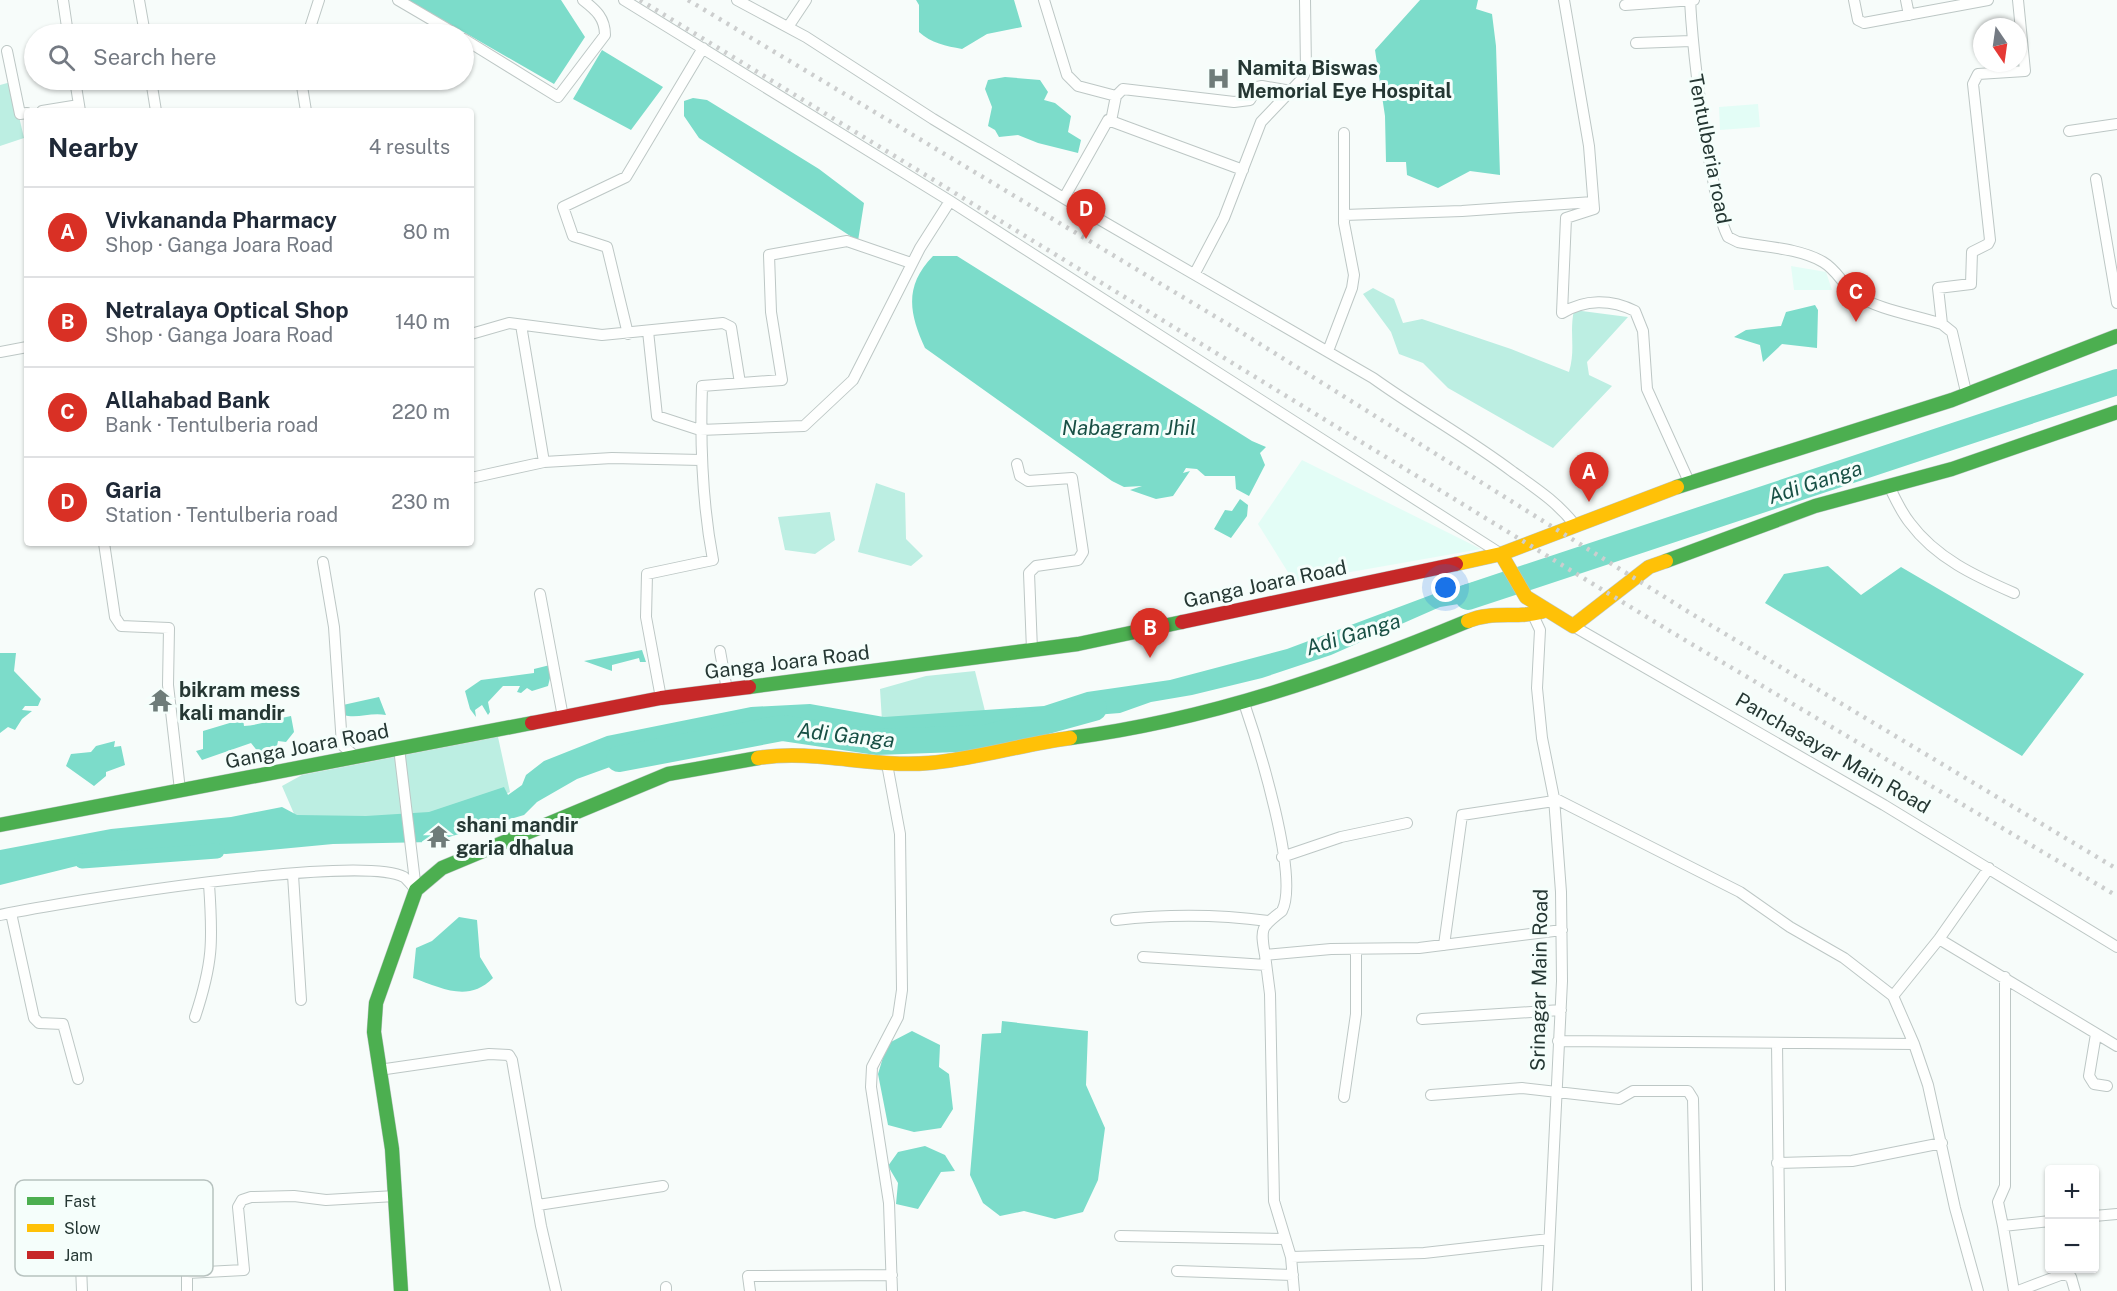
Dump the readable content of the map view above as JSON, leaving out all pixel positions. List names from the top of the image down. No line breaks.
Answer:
{"streets":{"street":["Tentulberia road","Ganga Joara Road","Panchasayar Main Road","Srinagar Main Road"]},"crossings":[["Ganga Joara Road","Panchasayar Main Road"],["Panchasayar Main Road","Srinagar Main Road"]],"water":["Nabagram Jhil","Adi Ganga"],"places":{"hospital":["Namita Biswas Memorial Eye Hospital"],"temple":["bikram mess kali mandir","shani mandir garia dhalua"]},"legend":["Fast","Slow","Jam"],"north":"bottom","page":{"search":"Search here","heading":["Nearby","4 results"],"list":[{"mark":"A","name":"Vivkananda Pharmacy","note":"Shop · Ganga Joara Road","value":"80 m"},{"mark":"B","name":"Netralaya Optical Shop","note":"Shop · Ganga Joara Road","value":"140 m"},{"mark":"C","name":"Allahabad Bank","note":"Bank · Tentulberia road","value":"220 m"},{"mark":"D","name":"Garia","note":"Station · Tentulberia road","value":"230 m"}],"pins":["D","C","A","B"],"map_buttons":["+","−"]}}
